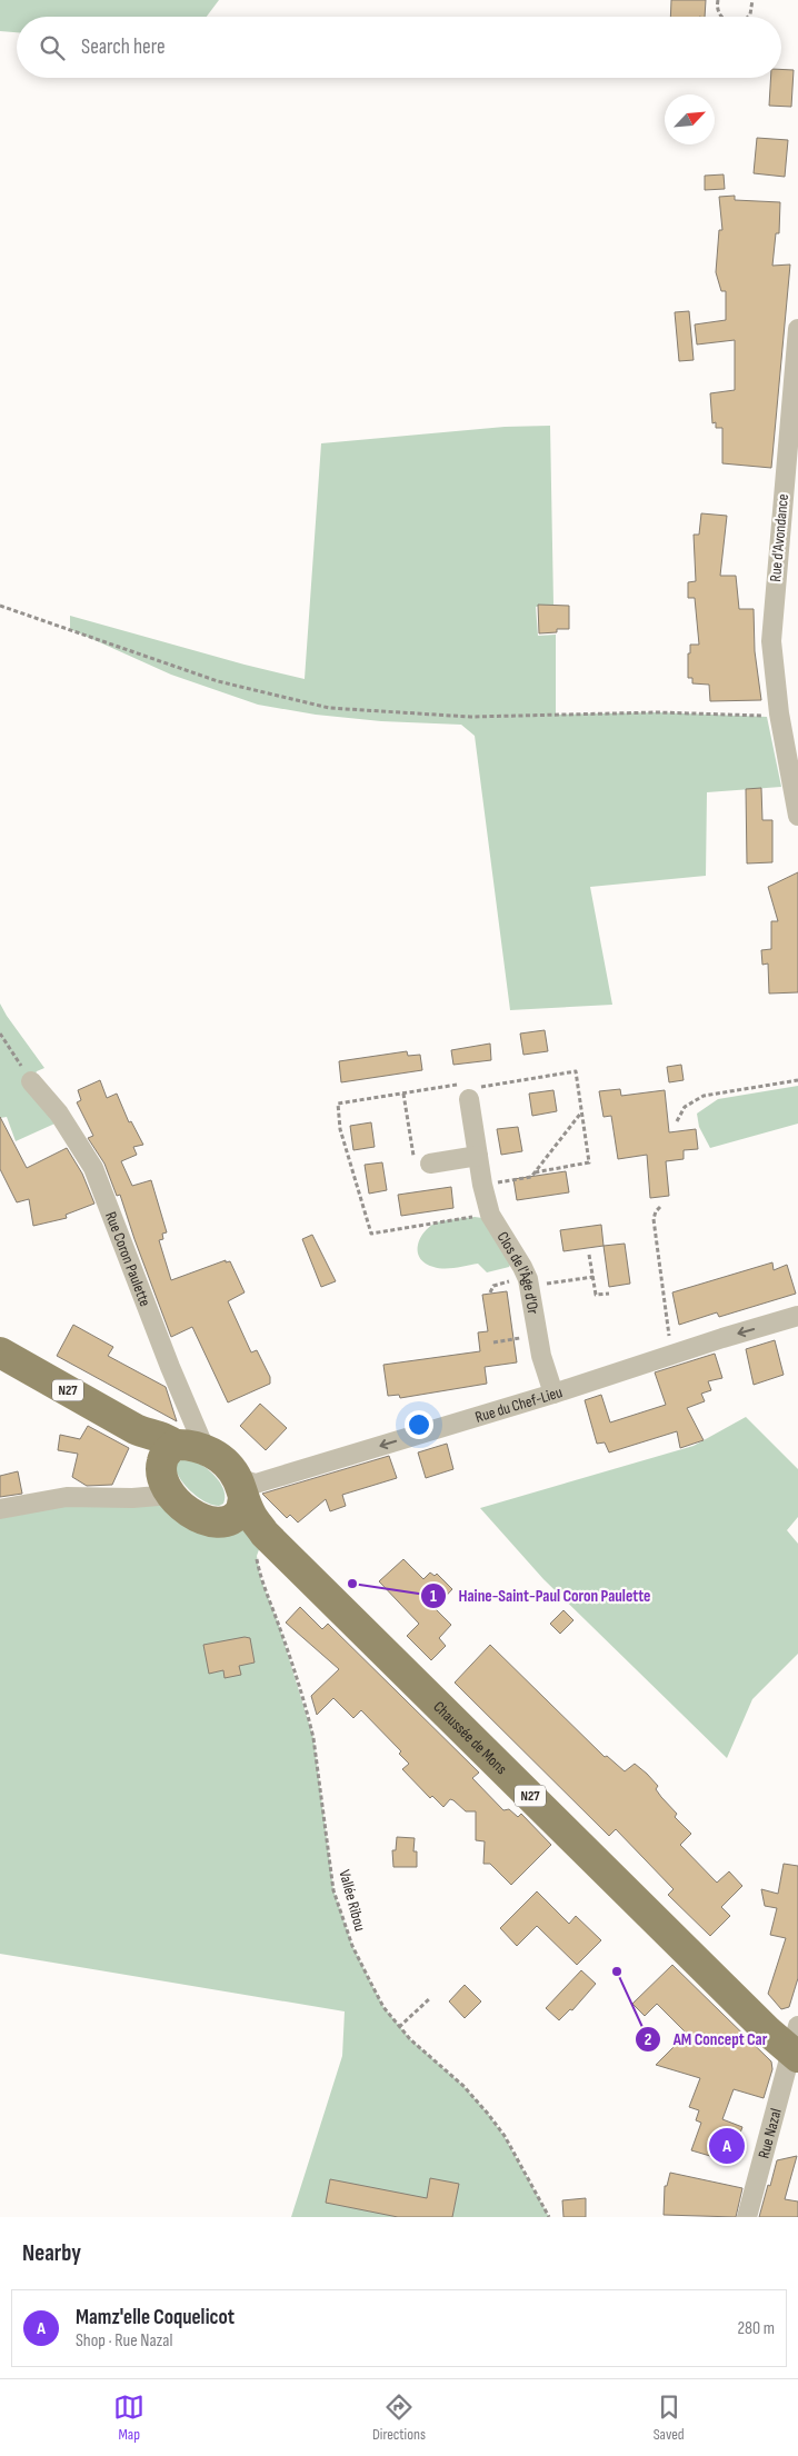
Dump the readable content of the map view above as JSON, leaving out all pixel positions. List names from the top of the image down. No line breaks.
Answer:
{"streets":{"main road":["N27","Chaussée de Mons"],"street":["Rue d'Avondance","Rue Coron Paulette","Clos de l'Âge d'Or","Rue du Chef-Lieu","Rue Nazal"],"path":["Vallée Ribou"]},"crossings":[["Rue Coron Paulette","N27"],["Rue Coron Paulette","Rue du Chef-Lieu"],["Clos de l'Âge d'Or","Rue du Chef-Lieu"],["N27","Rue du Chef-Lieu"],["N27","Chaussée de Mons"],["N27","Vallée Ribou"],["Chaussée de Mons","Vallée Ribou"],["Chaussée de Mons","Rue Nazal"]],"one_way":["Rue du Chef-Lieu"],"places":["Haine-Saint-Paul Coron Paulette","AM Concept Car"],"north":"top right","page":{"search":"Search here","pins":"A","heading":"Nearby","list":[{"mark":"A","name":"Mamz'elle Coquelicot","note":"Shop · Rue Nazal","value":"280 m"}],"nav":["Map","Directions","Saved"]}}
